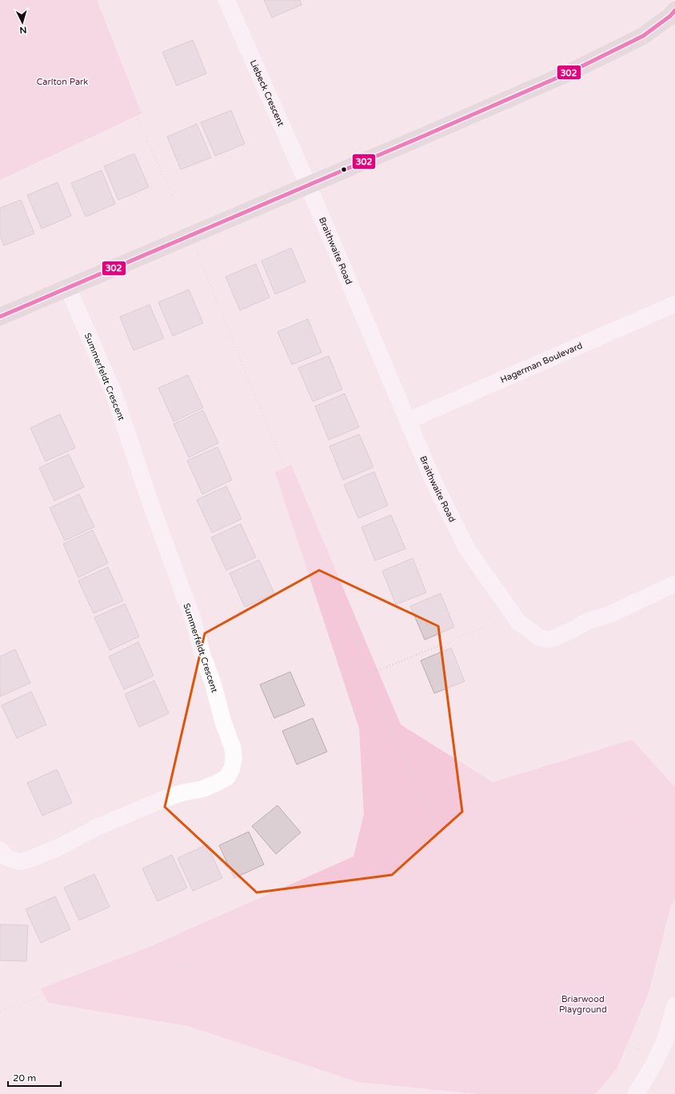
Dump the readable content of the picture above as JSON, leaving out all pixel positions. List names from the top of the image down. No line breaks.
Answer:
{"streets":{"street":["Liebeck Crescent","Braithwaite Road","Hagerman Boulevard","Summerfeldt Crescent"]},"crossings":[["Liebeck Crescent","Braithwaite Road"],["Braithwaite Road","Hagerman Boulevard"]],"parks":["Carlton Park","Briarwood Playground"],"lines":["transit line 302"],"scale_bar":"20 m","north":"bottom"}
